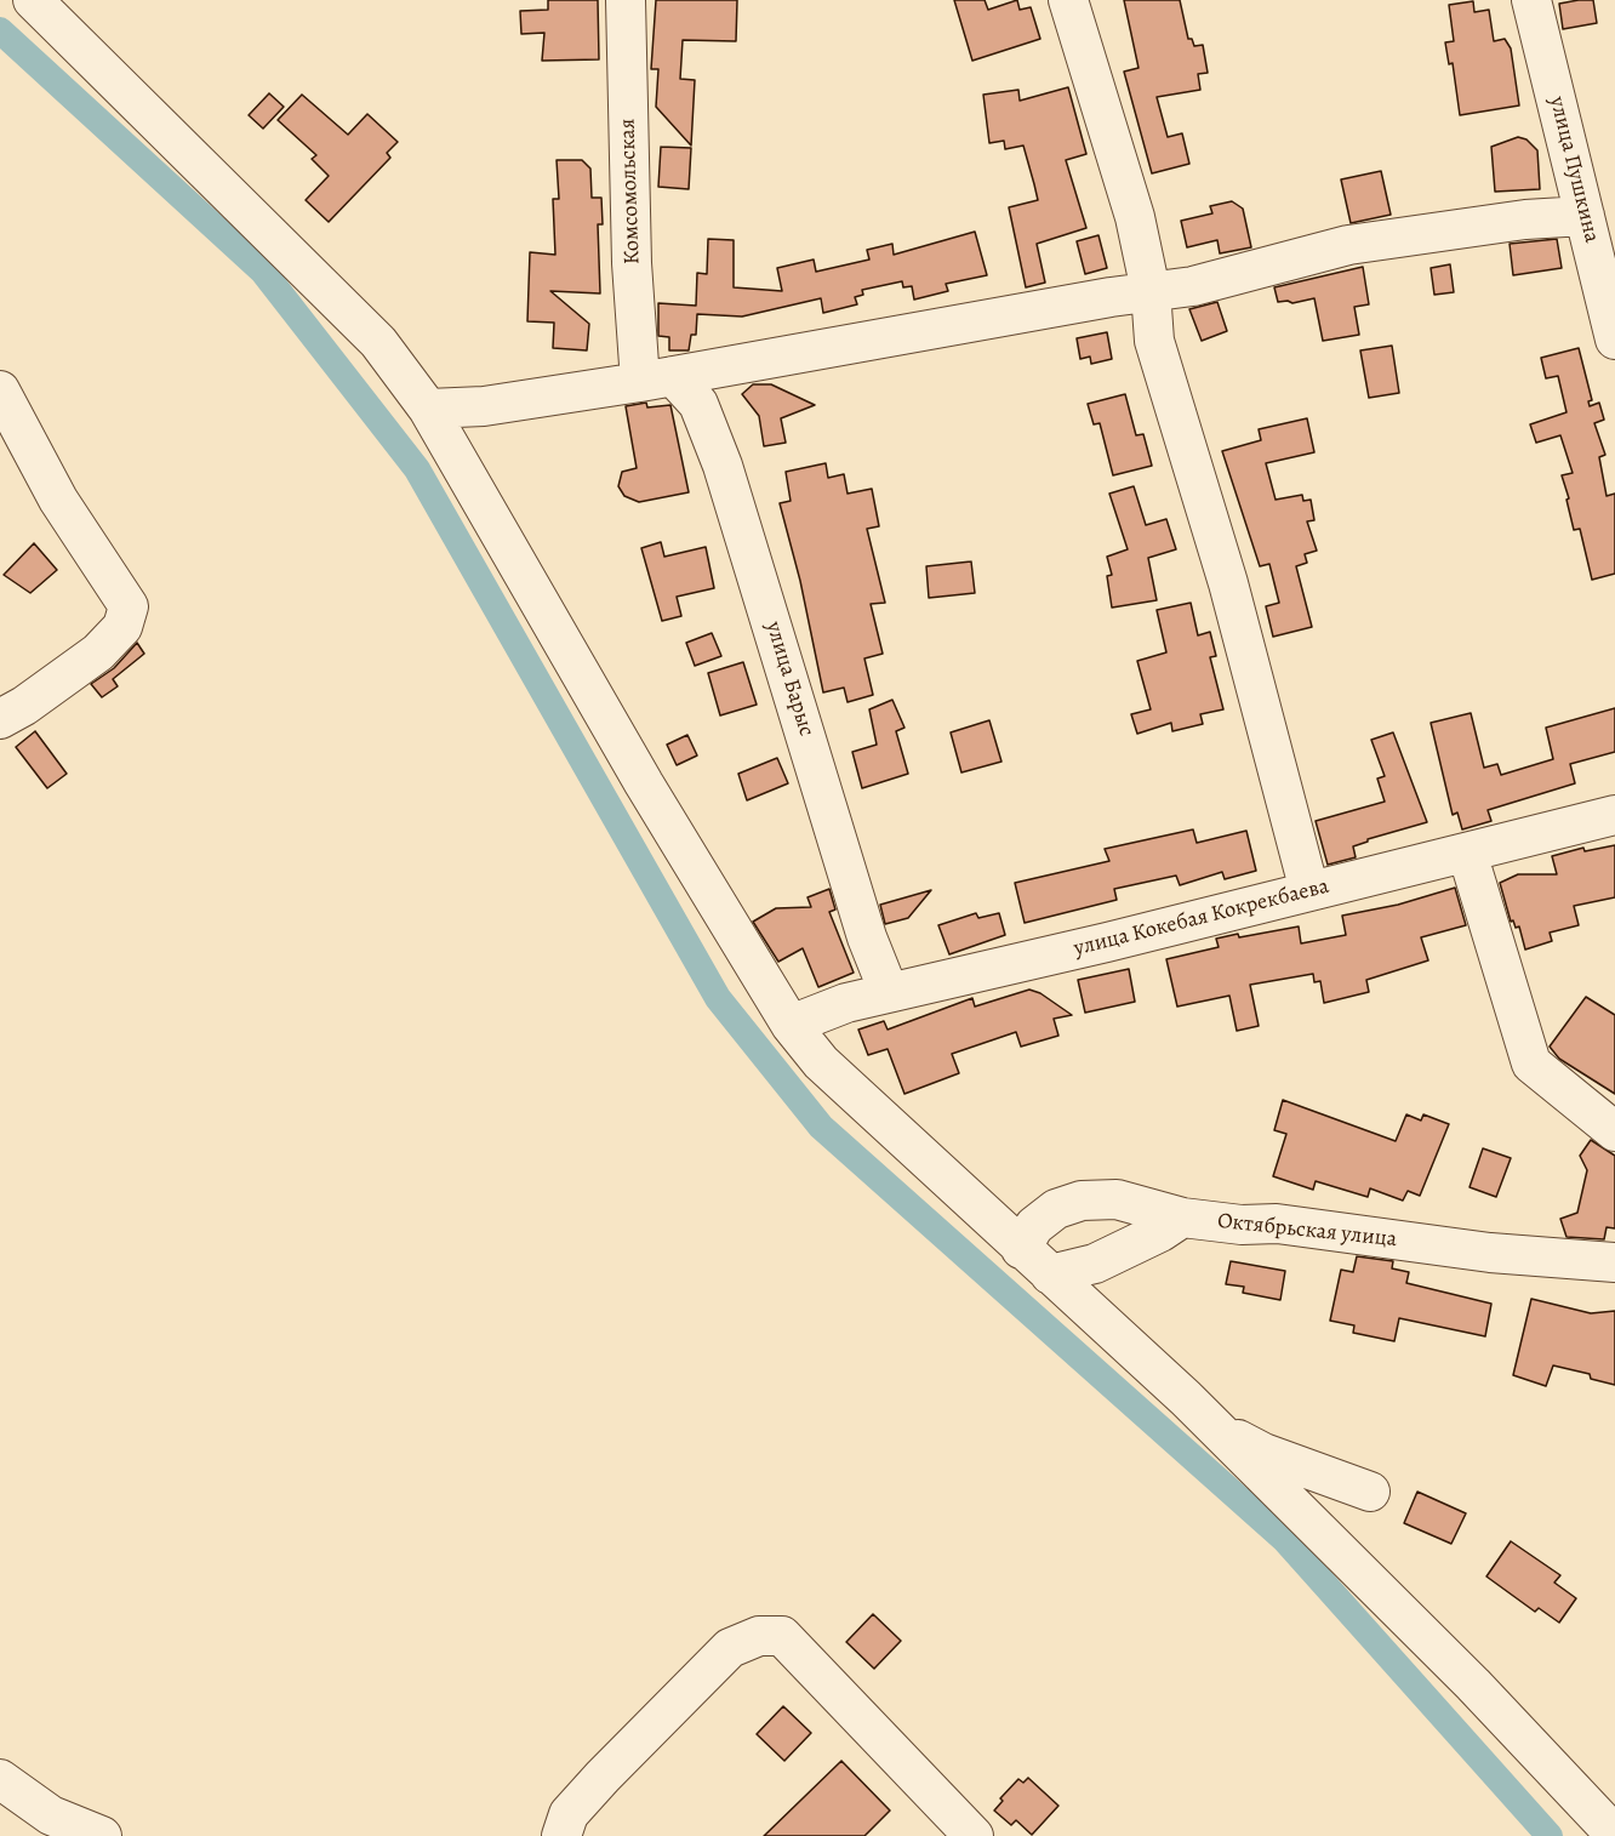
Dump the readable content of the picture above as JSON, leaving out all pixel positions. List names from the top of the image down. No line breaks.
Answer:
{"streets":{"street":["улица Пушкина","Комсомольская","улица Барыс","улица Кокебая Кокрекбаева","Октябрьская улица"]},"crossings":[["Комсомольская","улица Барыс"],["улица Барыс","улица Кокебая Кокрекбаева"]]}
